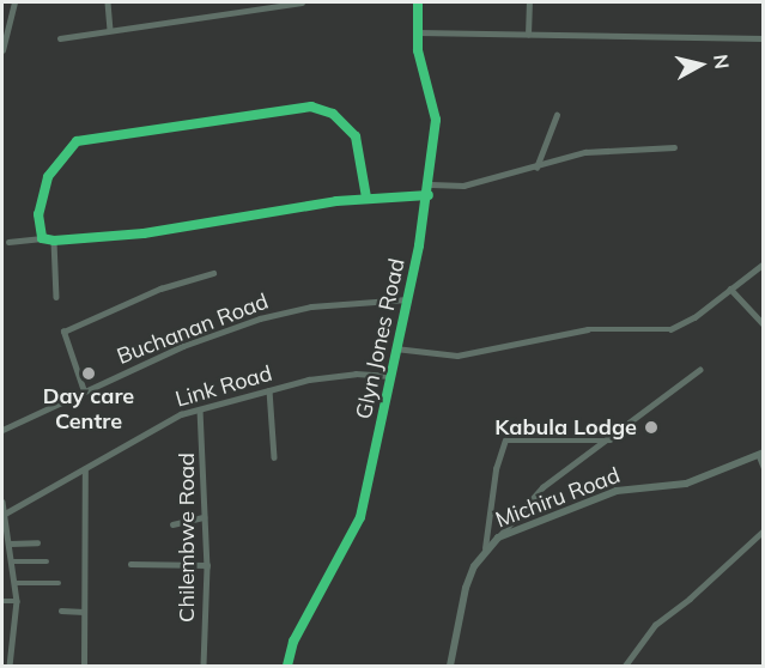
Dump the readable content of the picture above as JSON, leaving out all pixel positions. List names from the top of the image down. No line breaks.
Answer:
{"streets":{"street":["Buchanan Road","Glyn Jones Road","Link Road","Michiru Road","Chilembwe Road"]},"crossings":[["Buchanan Road","Glyn Jones Road"],["Glyn Jones Road","Link Road"],["Link Road","Chilembwe Road"]],"places":["Day care Centre","Kabula Lodge"],"north":"right"}
